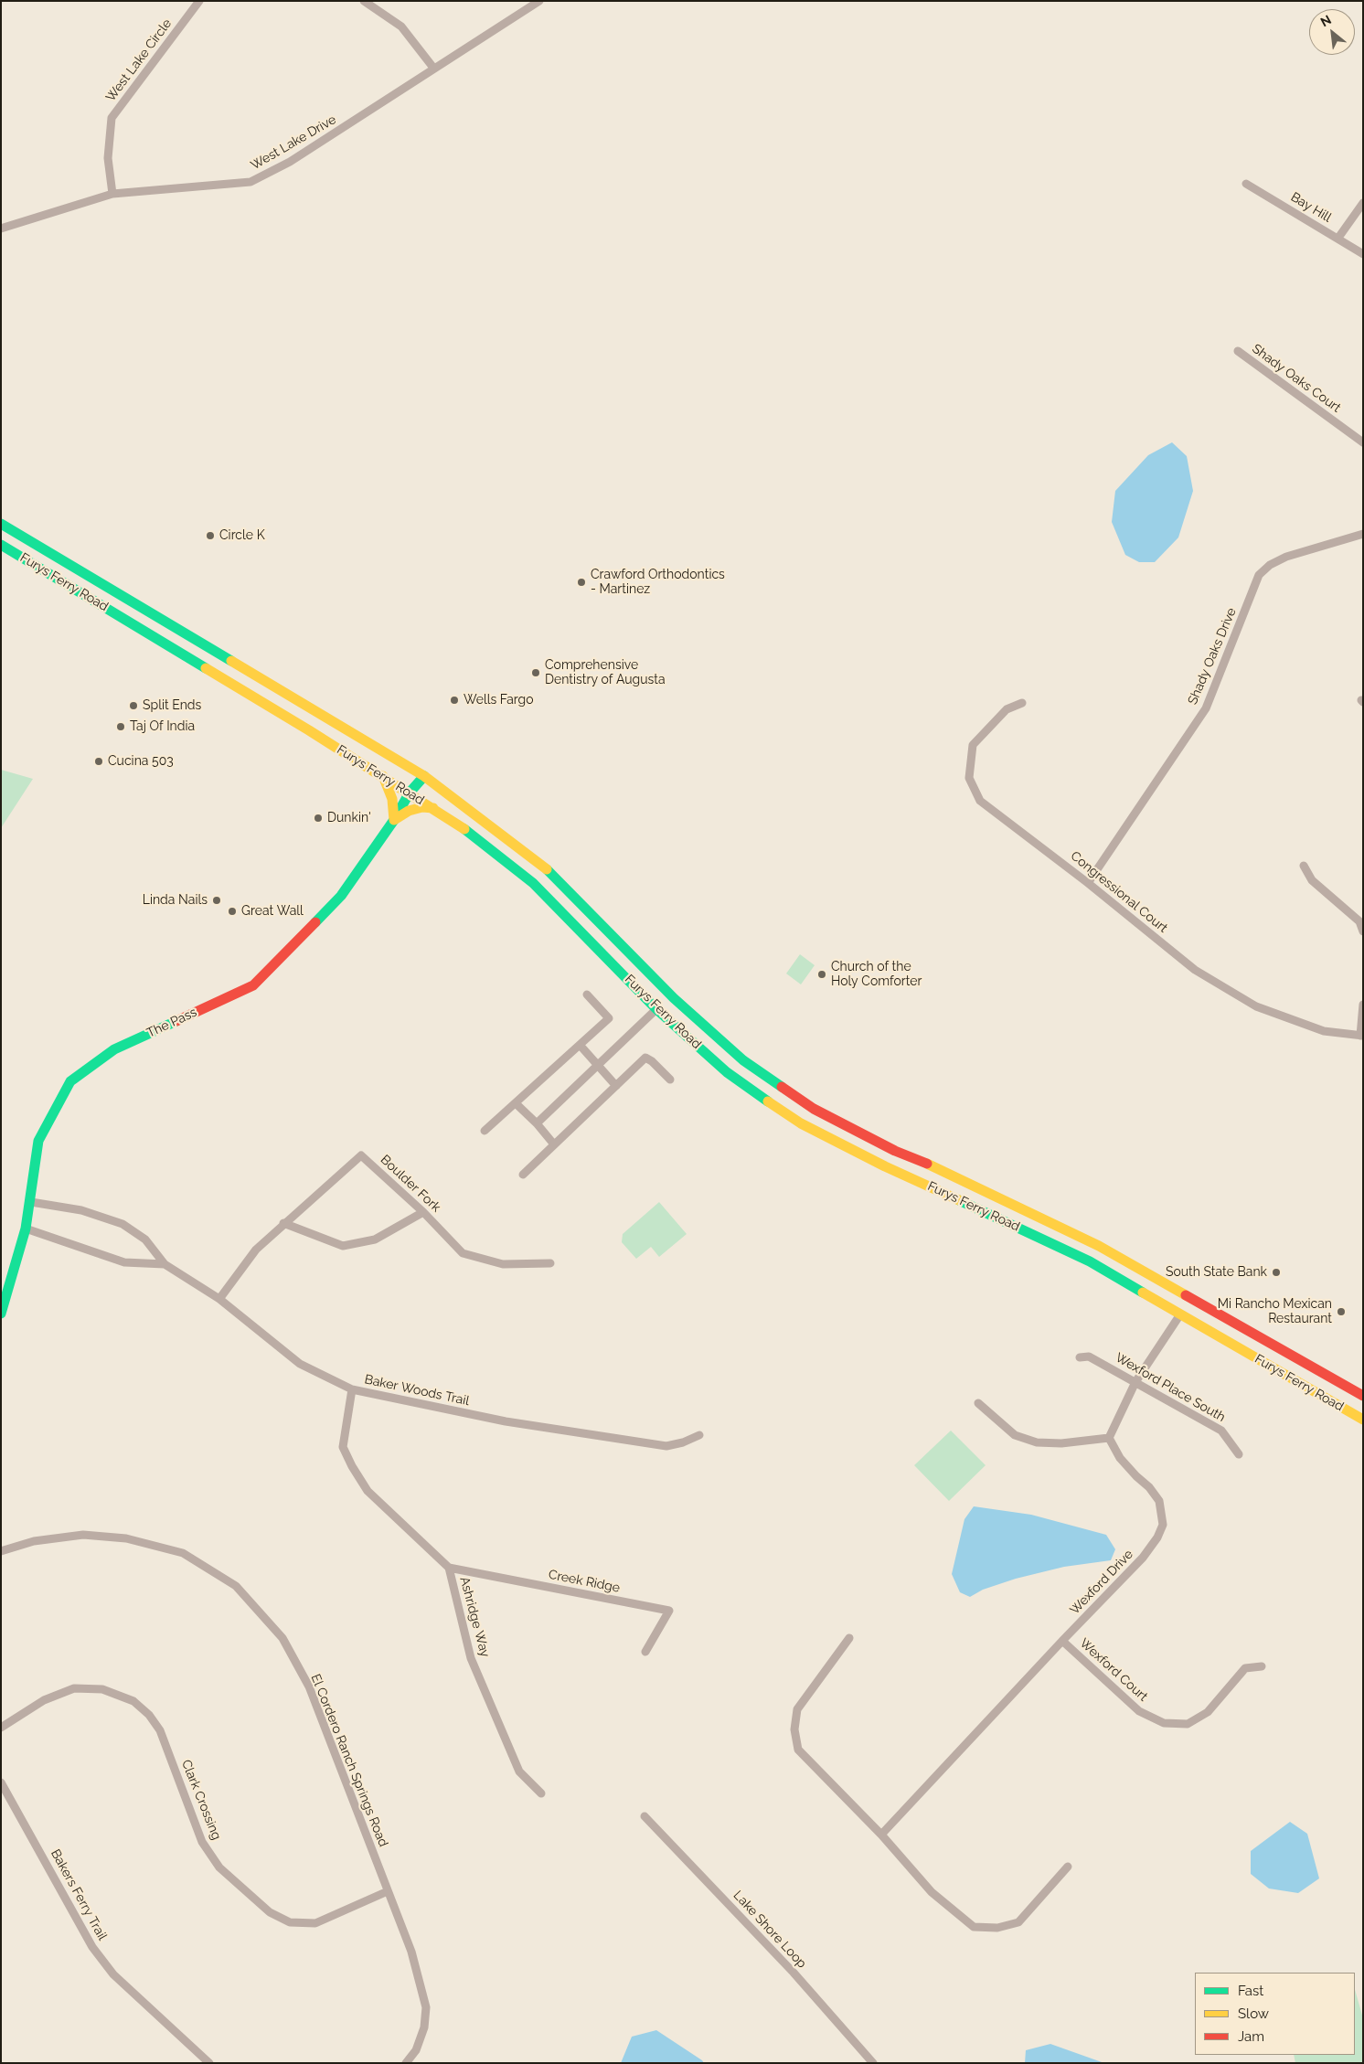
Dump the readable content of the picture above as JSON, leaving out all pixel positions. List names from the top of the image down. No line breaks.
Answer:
{"streets":{"main road":["Furys Ferry Road","The Pass"],"street":["West Lake Circle","West Lake Drive","Bay Hill","Shady Oaks Court","Shady Oaks Drive","Congressional Court","Boulder Fork","Wexford Place South","Baker Woods Trail","Creek Ridge","Wexford Drive","Ashridge Way","Wexford Court","El Cordero Ranch Springs Road","Clark Crossing","Bakers Ferry Trail","Lake Shore Loop"]},"crossings":[["West Lake Circle","West Lake Drive"],["Furys Ferry Road","The Pass"],["Shady Oaks Drive","Congressional Court"],["The Pass","Baker Woods Trail"],["Boulder Fork","Baker Woods Trail"],["Baker Woods Trail","Ashridge Way"],["Creek Ridge","Ashridge Way"],["Wexford Drive","Wexford Court"],["El Cordero Ranch Springs Road","Clark Crossing"]],"places":["Circle K","Crawford Orthodontics - Martinez","Comprehensive Dentistry of Augusta","Wells Fargo","Split Ends","Taj Of India","Cucina 503","Dunkin'","Linda Nails","Great Wall","Church of the Holy Comforter","South State Bank","Mi Rancho Mexican Restaurant"],"legend":["Fast","Slow","Jam"],"north":"top left"}
